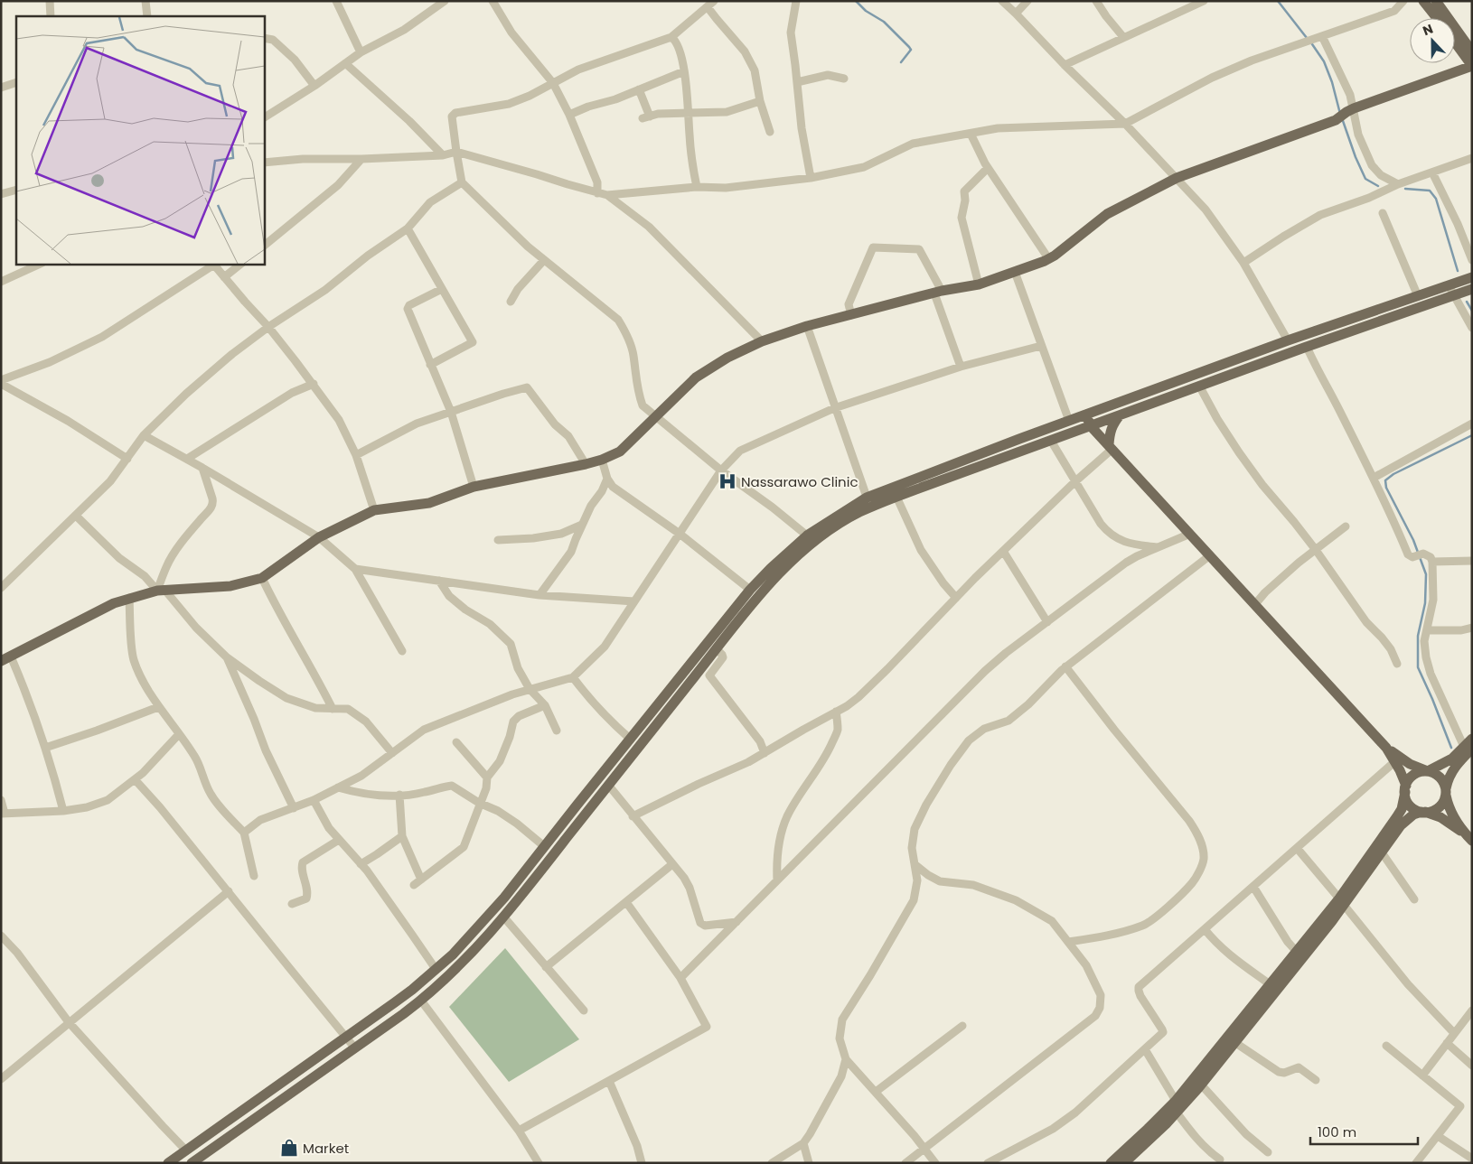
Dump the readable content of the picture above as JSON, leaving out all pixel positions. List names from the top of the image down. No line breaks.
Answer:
{"places":{"hospital":["Nassarawo Clinic"],"shop":["Market"]},"scale_bar":"100 m","north":"top"}
